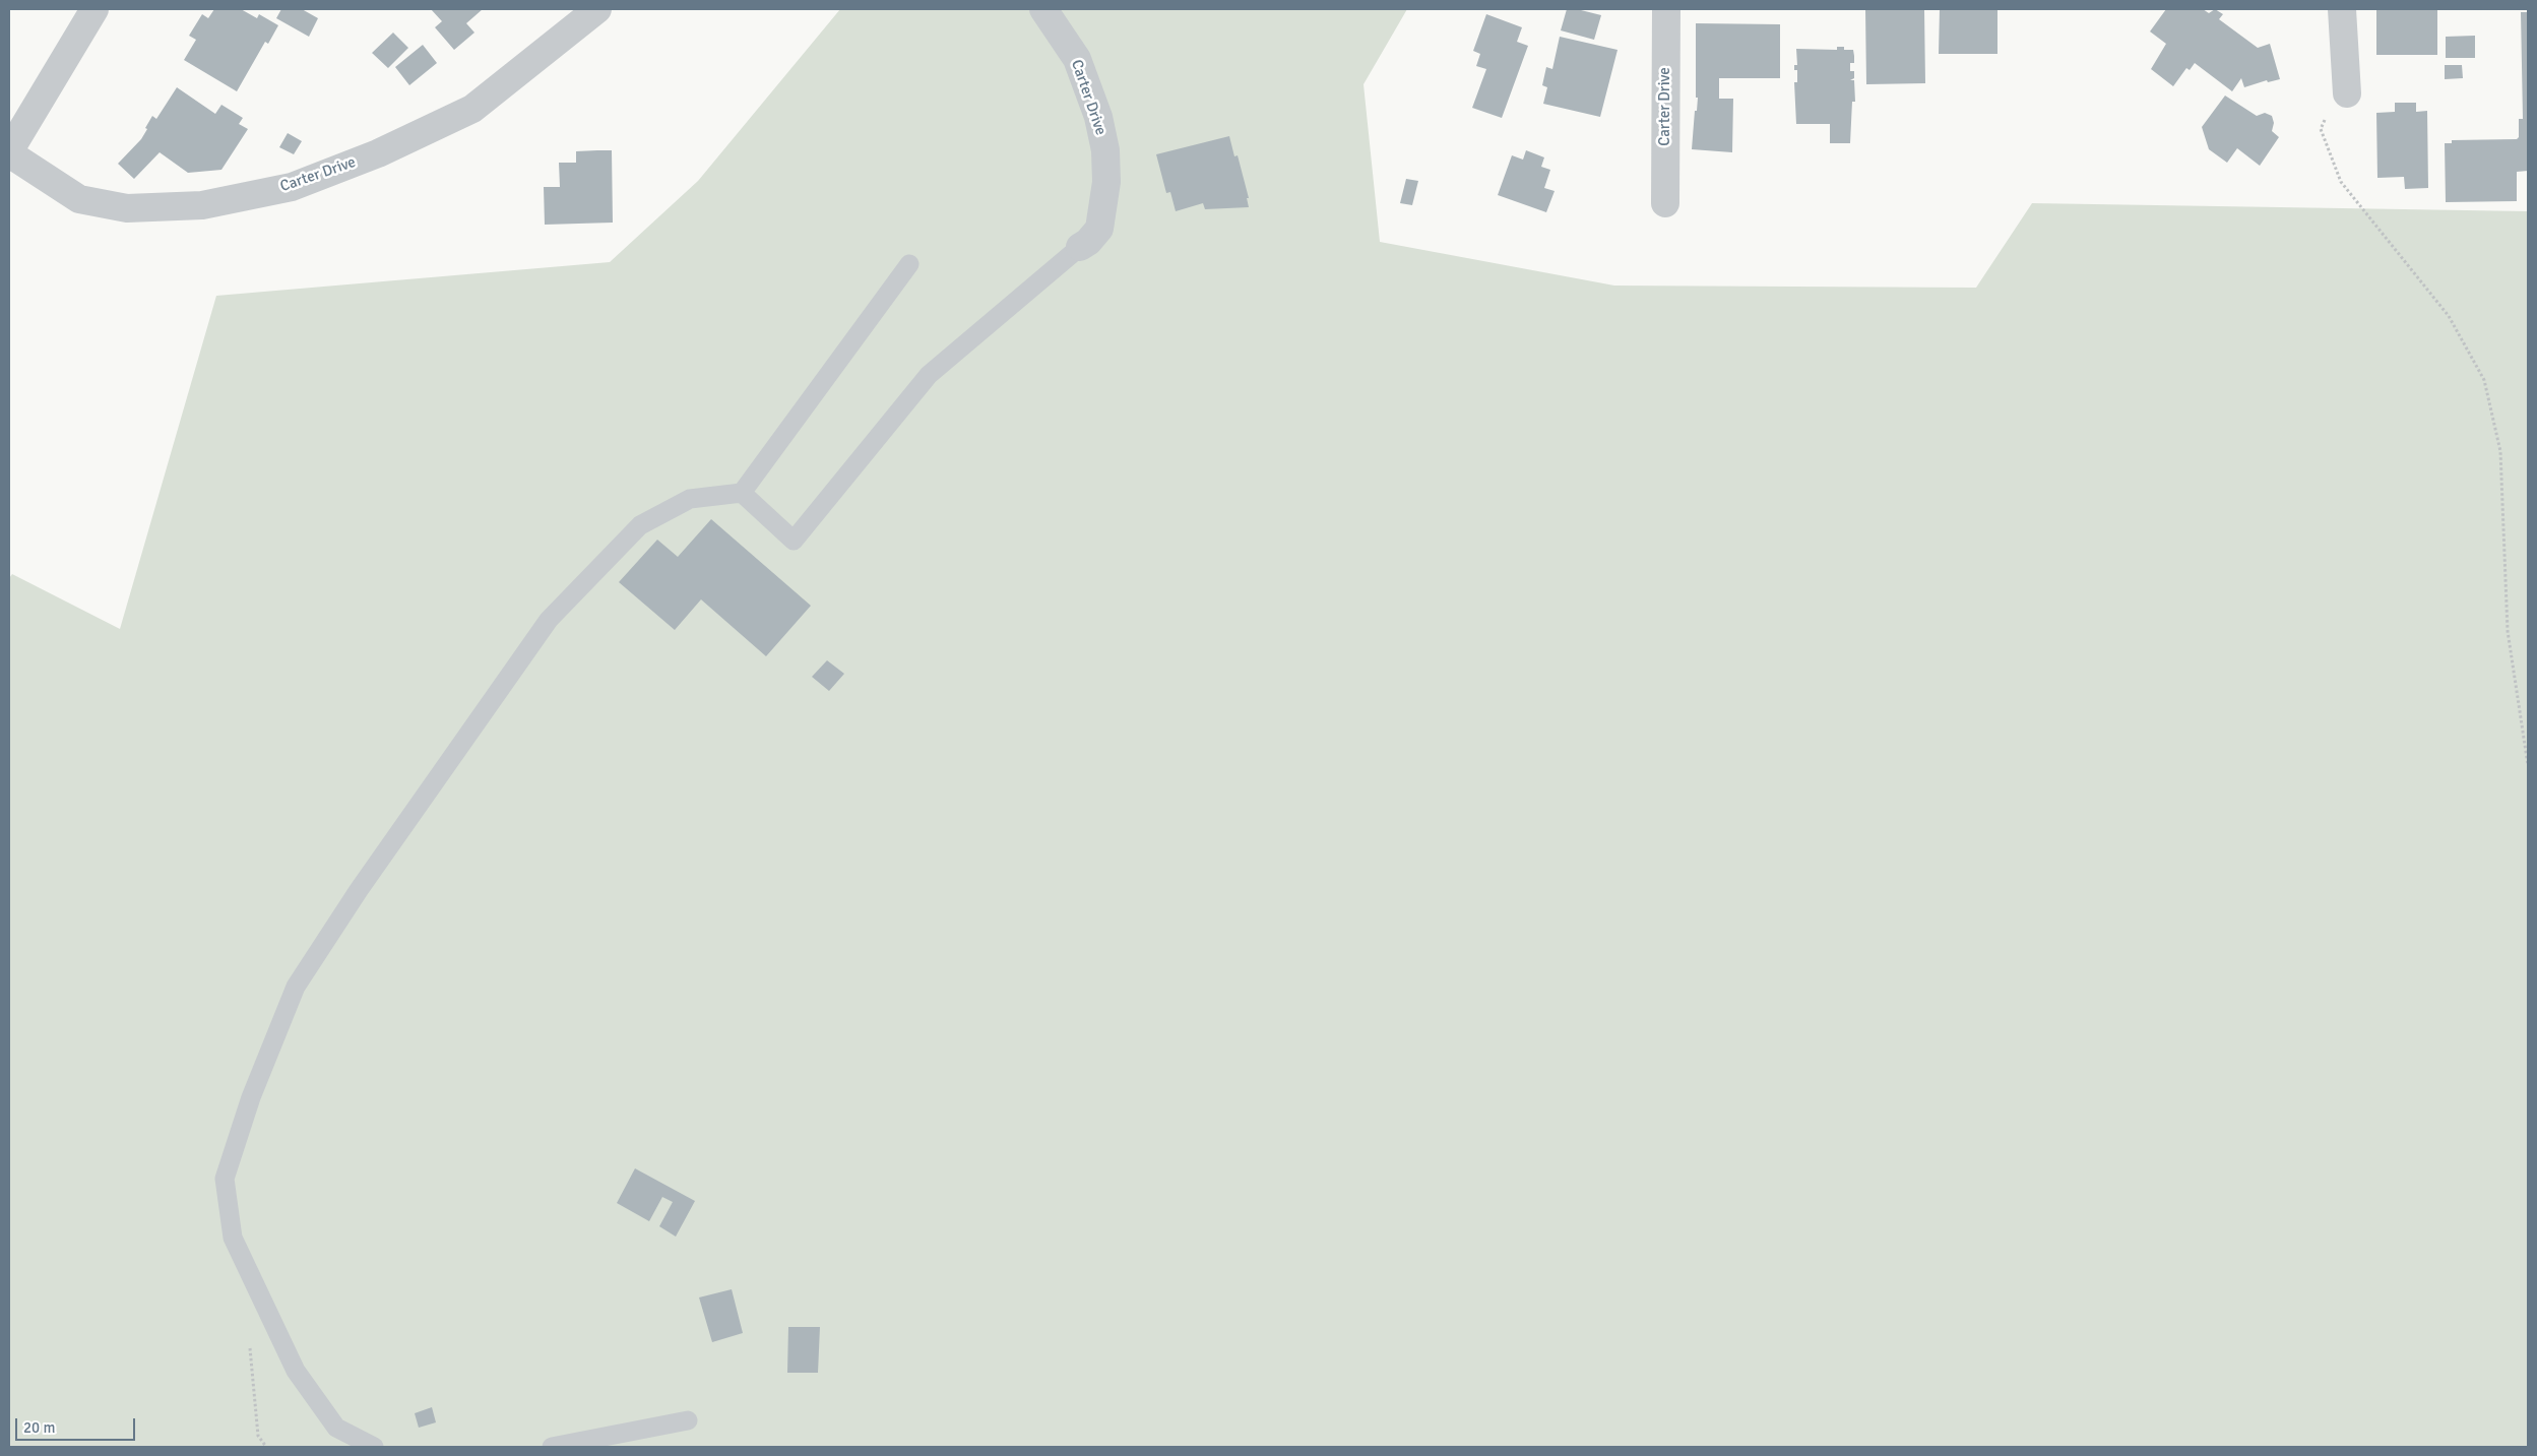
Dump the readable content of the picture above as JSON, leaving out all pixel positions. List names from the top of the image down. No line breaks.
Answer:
{"streets":{"street":["Carter Drive"]},"scale_bar":"20 m"}
